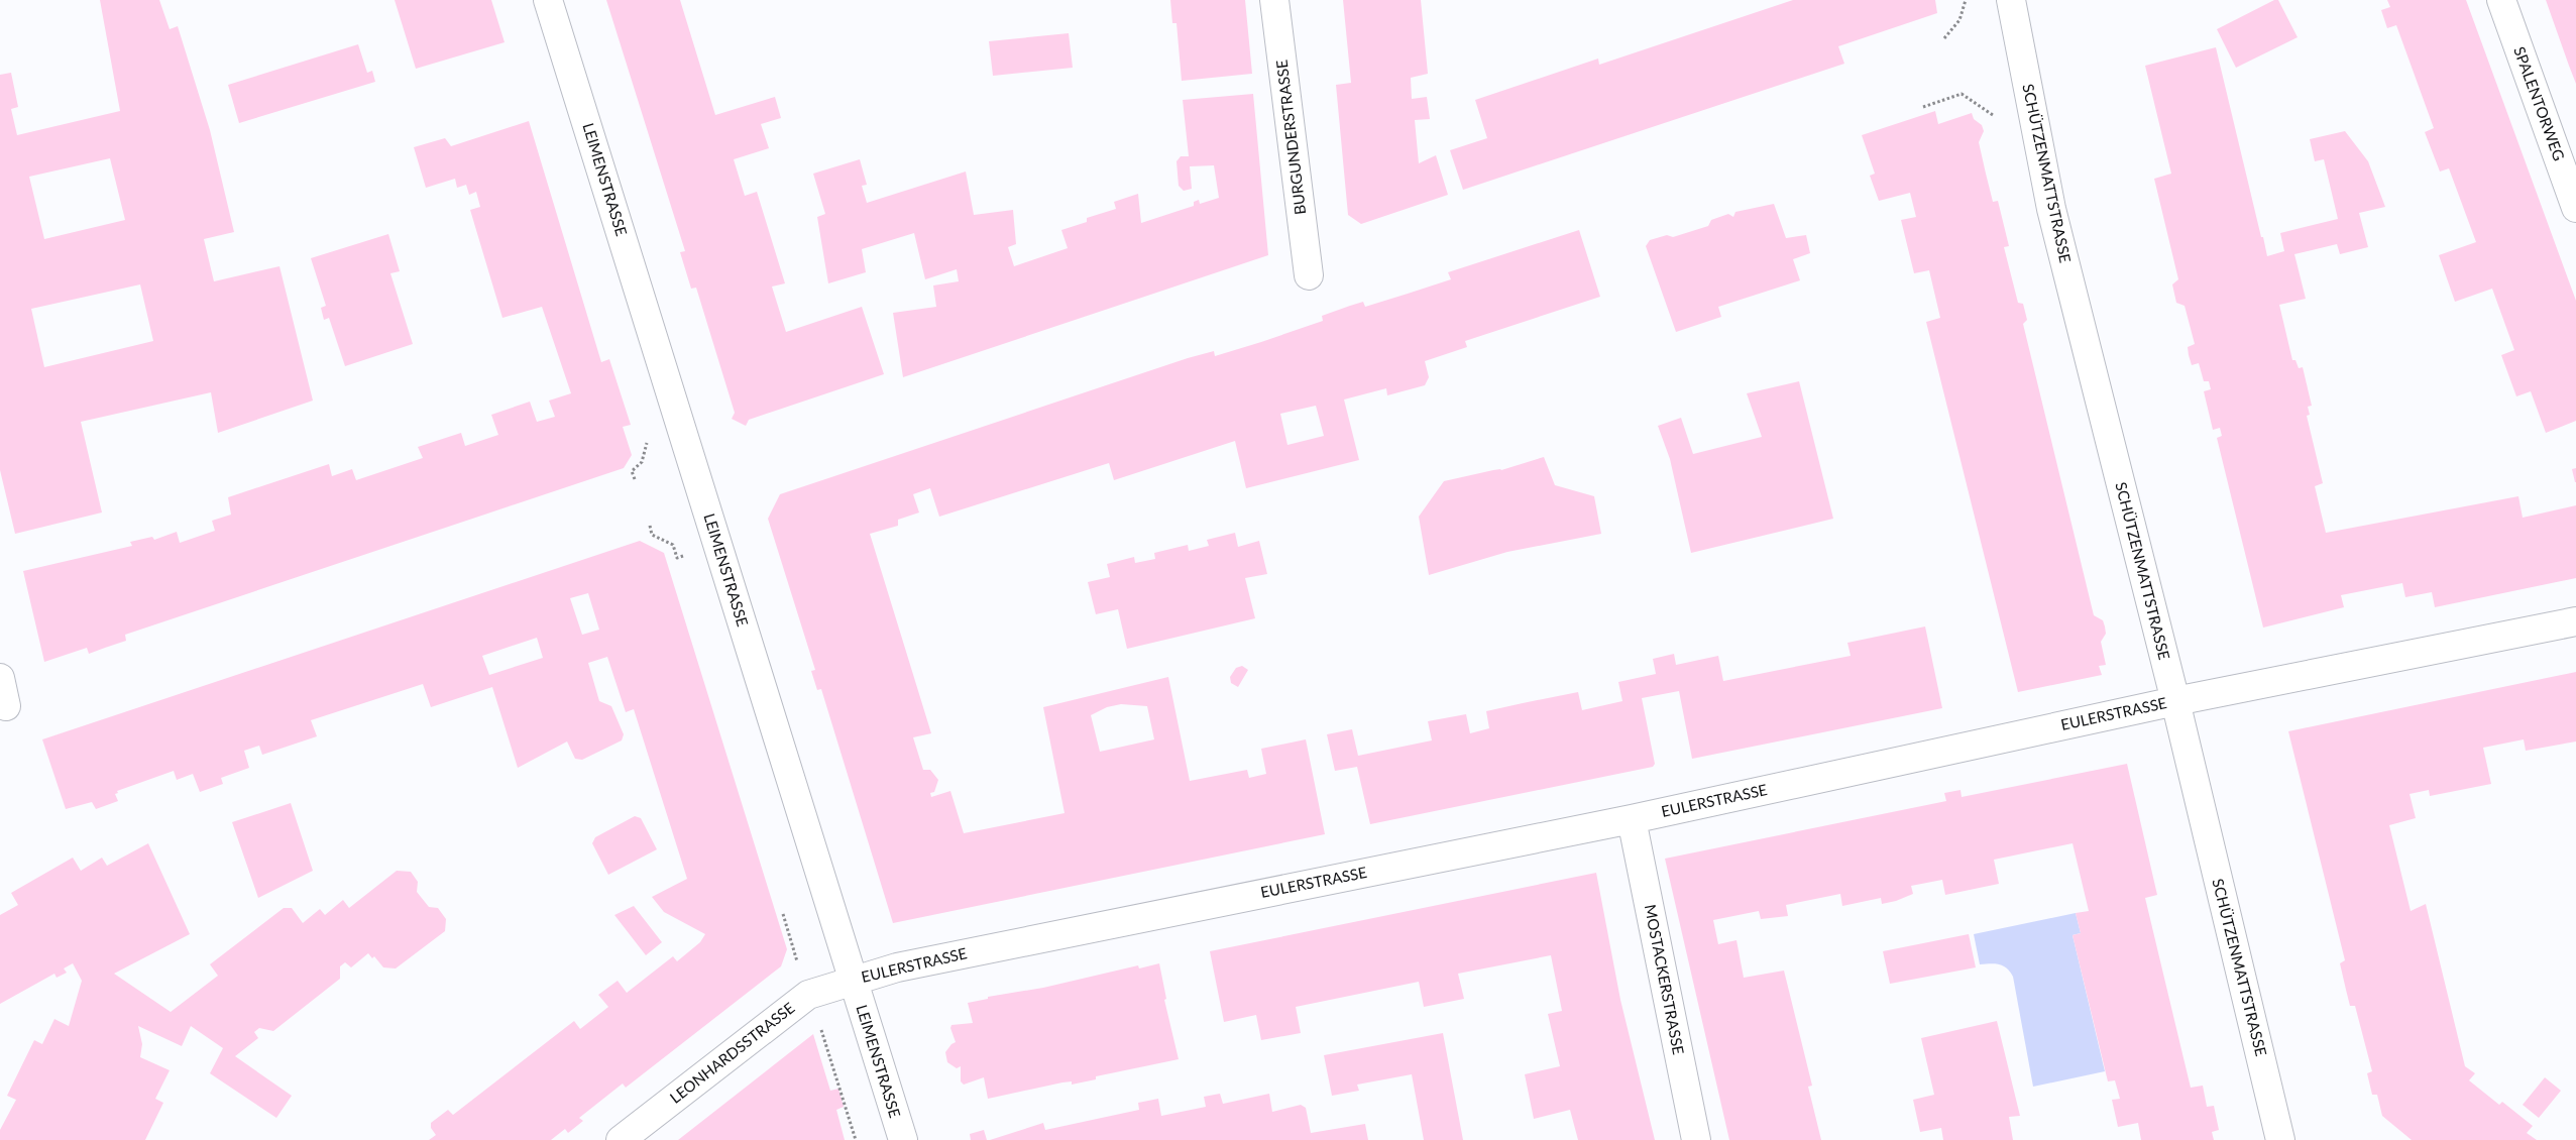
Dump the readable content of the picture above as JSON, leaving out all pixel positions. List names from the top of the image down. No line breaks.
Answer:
{"streets":{"street":["SPALENTORWEG","BURGUNDERSTRASSE","SCHÜTZENMATTSTRASSE","LEIMENSTRASSE","EULERSTRASSE","MOSTACKERSTRASSE","LEONHARDSSTRASSE"]},"crossings":[["SCHÜTZENMATTSTRASSE","EULERSTRASSE"],["LEIMENSTRASSE","EULERSTRASSE"],["LEIMENSTRASSE","LEONHARDSSTRASSE"],["EULERSTRASSE","MOSTACKERSTRASSE"],["EULERSTRASSE","LEONHARDSSTRASSE"]]}
